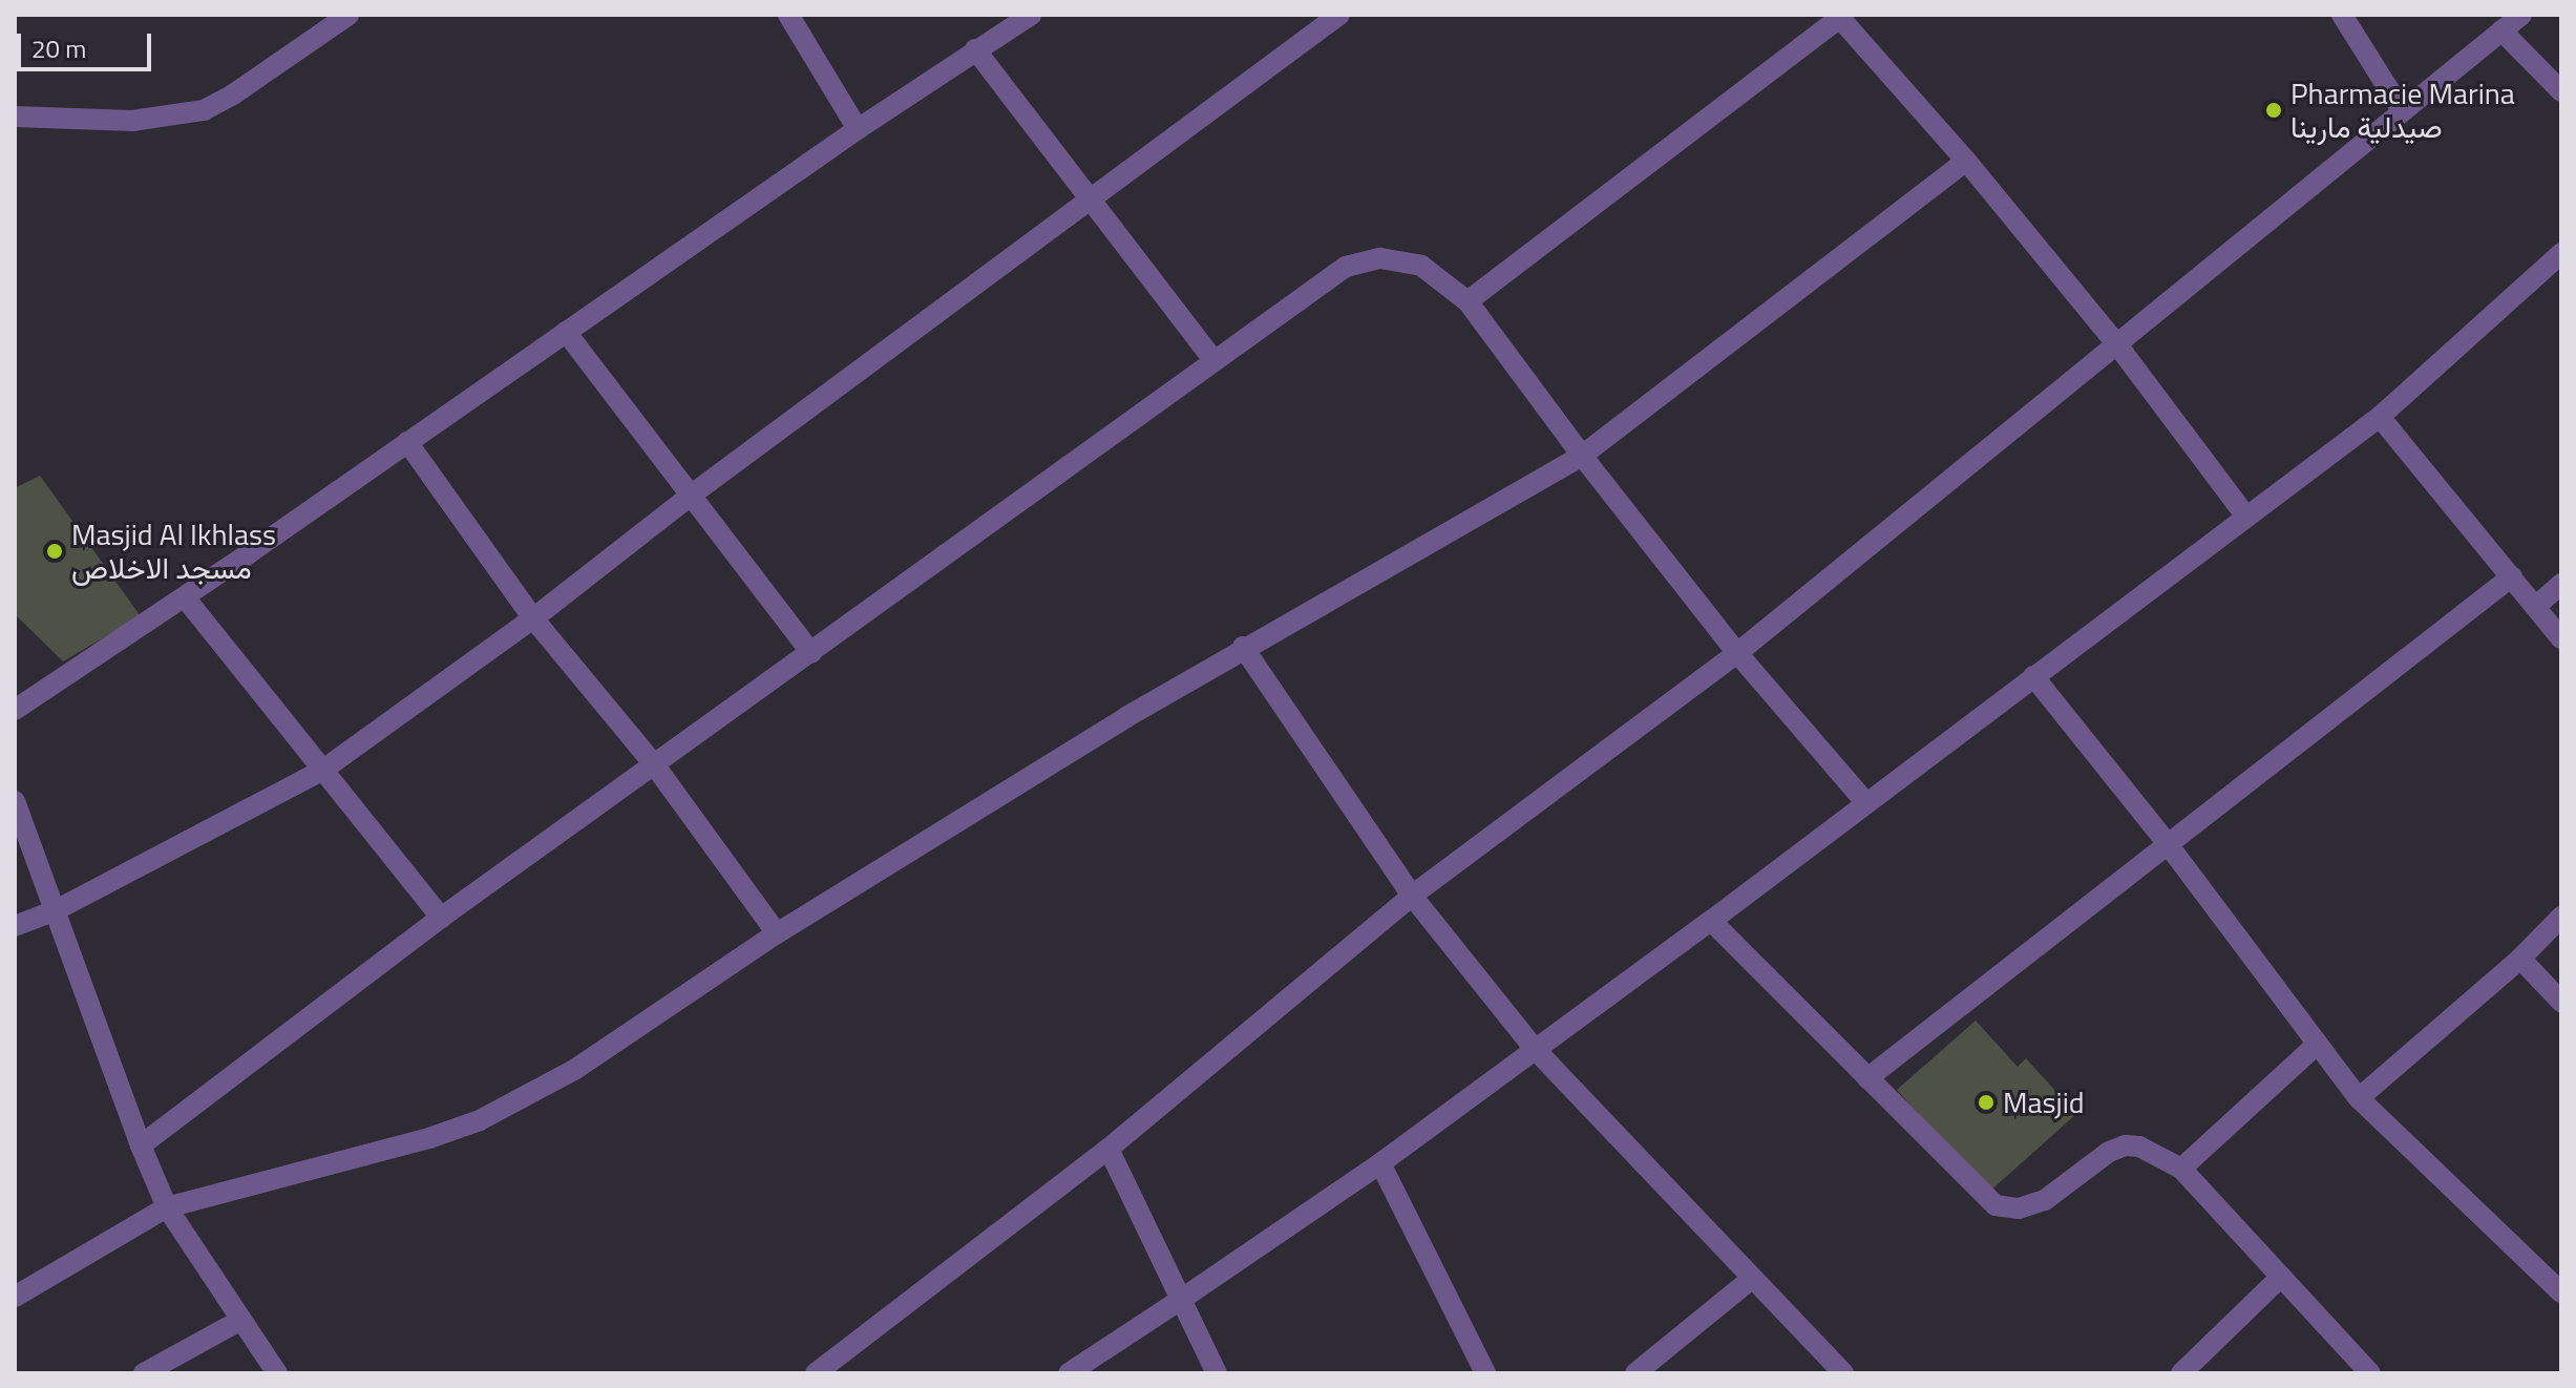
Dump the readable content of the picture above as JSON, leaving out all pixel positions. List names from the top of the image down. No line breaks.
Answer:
{"places":["Pharmacie Marina صيدلية مارينا","Masjid Al Ikhlass مسجد الاخلاص","Masjid"],"scale_bar":"20 m"}
